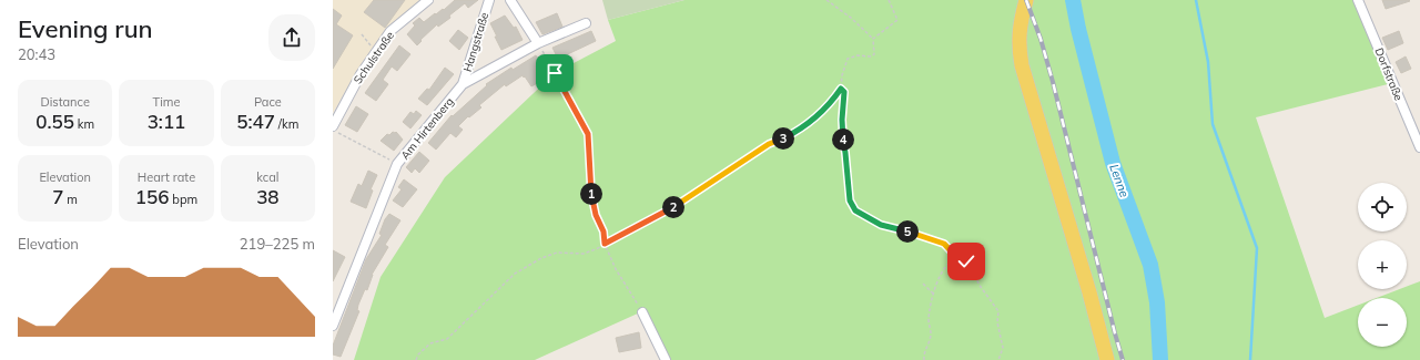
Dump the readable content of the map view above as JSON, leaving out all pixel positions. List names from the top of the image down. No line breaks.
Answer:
{"streets":{"street":["Hangstraße","Schulstraße","Dorfstraße","Am Hirtenberg"]},"crossings":[["Hangstraße","Am Hirtenberg"]],"water":["Lenne"],"page":{"heading":["Evening run","20:43"],"stats":[["Distance","0.55 km"],["Time","3:11"],["Pace","5:47 /km"],["Elevation","7 m"],["Heart rate","156 bpm"],["kcal","38"]],"pins":["3","4","1","2","5"],"map_buttons":["+","−"],"chart":["Elevation","219–225 m"]}}
